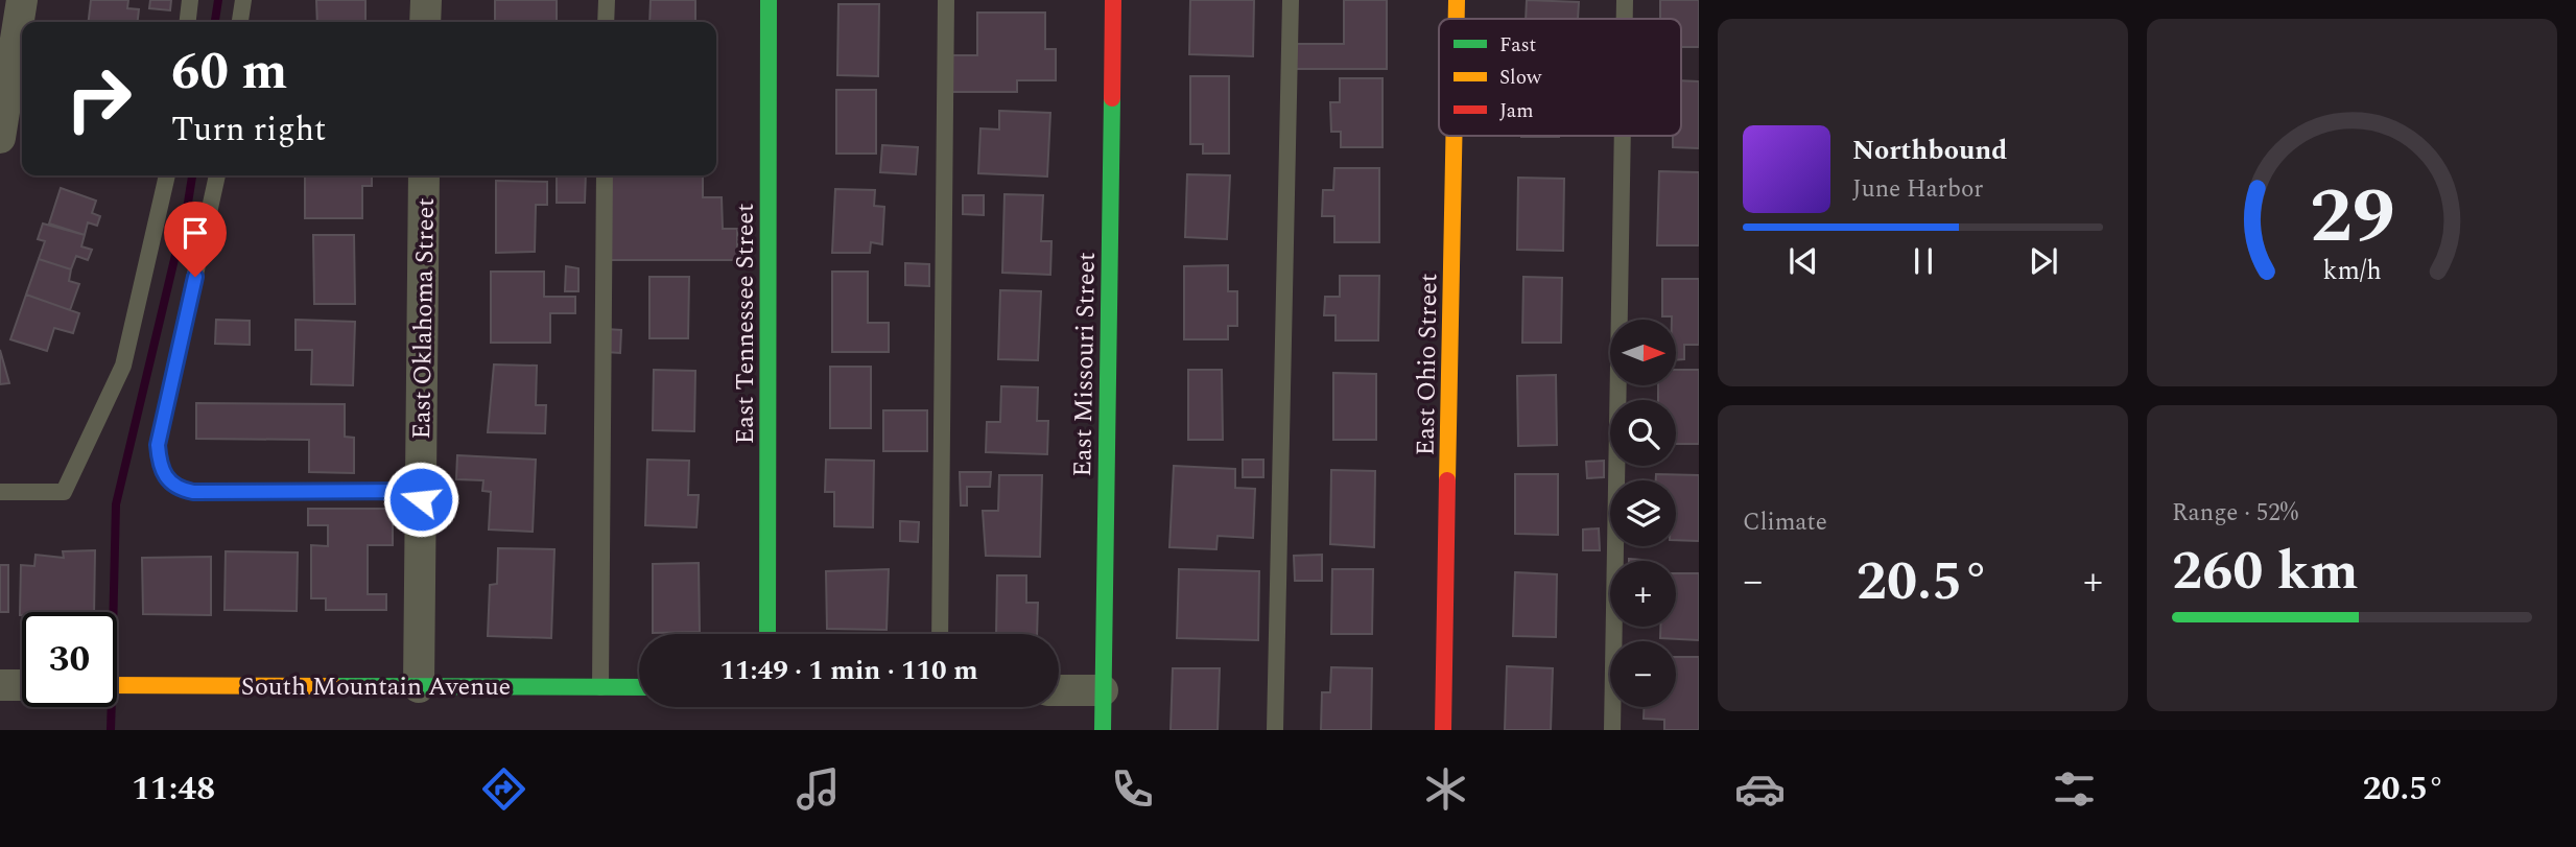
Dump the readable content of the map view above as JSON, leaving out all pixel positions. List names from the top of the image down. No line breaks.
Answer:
{"streets":{"street":["East Oklahoma Street","East Tennessee Street","East Missouri Street","East Ohio Street","South Mountain Avenue"]},"crossings":[["East Oklahoma Street","South Mountain Avenue"]],"legend":["Fast","Slow","Jam"],"north":"right","page":{"turn":["60 m","Turn right"],"song":["Northbound","June Harbor"],"map_buttons":["+","−"],"tile":["Climate",["Range · 52%","260 km"]],"heat":["−","20.5°","+"],"limit":"30","trip":"11:49 · 1 min · 110 m","tabs":["11:48","20.5°"],"gauge":["29","km/h"]}}
